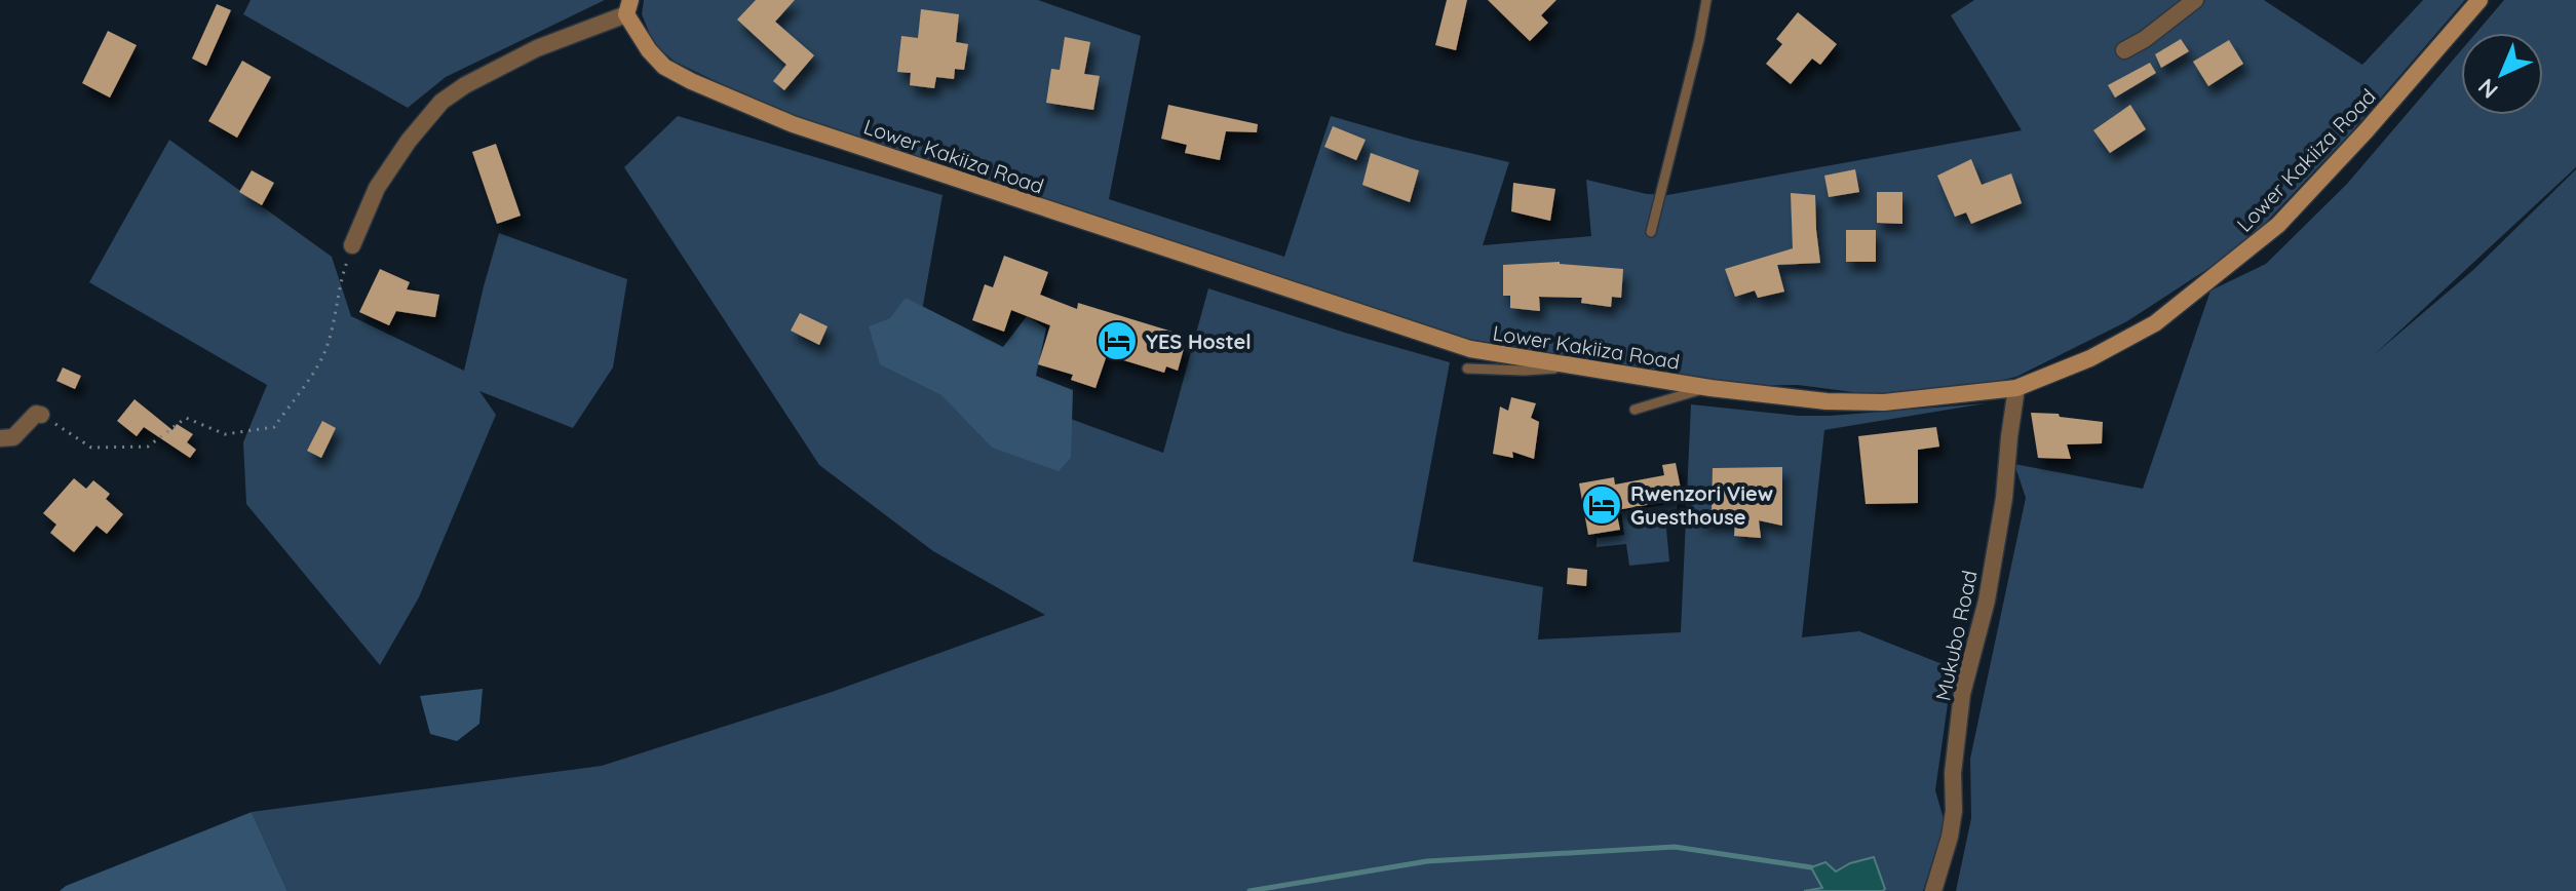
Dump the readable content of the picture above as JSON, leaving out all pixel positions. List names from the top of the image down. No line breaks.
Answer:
{"streets":{"main road":["Lower Kakiiza Road"],"street":["Mukubo Road"]},"crossings":[["Lower Kakiiza Road","Mukubo Road"]],"places":{"hotel":["YES Hostel","Rwenzori View Guesthouse"]},"north":"bottom left"}
